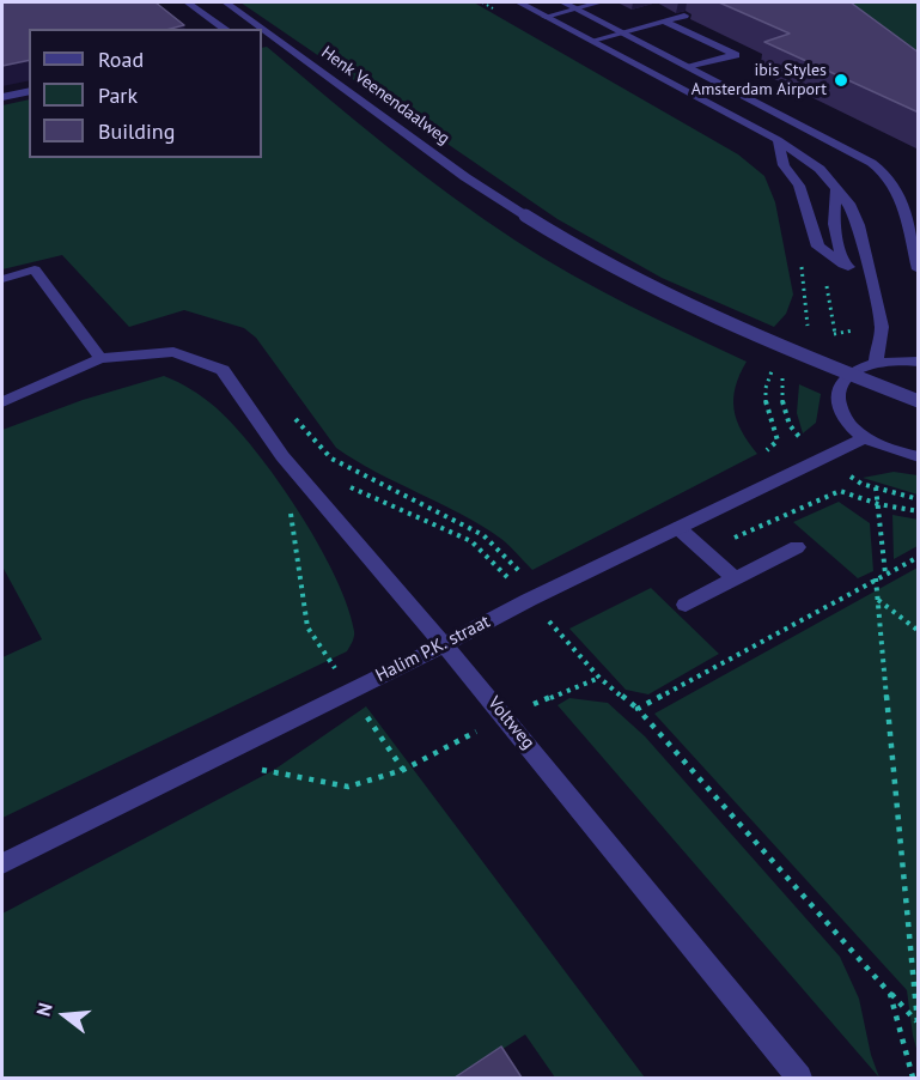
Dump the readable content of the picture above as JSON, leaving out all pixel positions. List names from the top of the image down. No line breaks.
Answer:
{"streets":{"street":["Henk Veenendaalweg","Halim P.K. straat","Voltweg"]},"crossings":[["Halim P.K. straat","Voltweg"]],"places":["ibis Styles Amsterdam Airport"],"legend":["Road","Park","Building"],"north":"left"}
